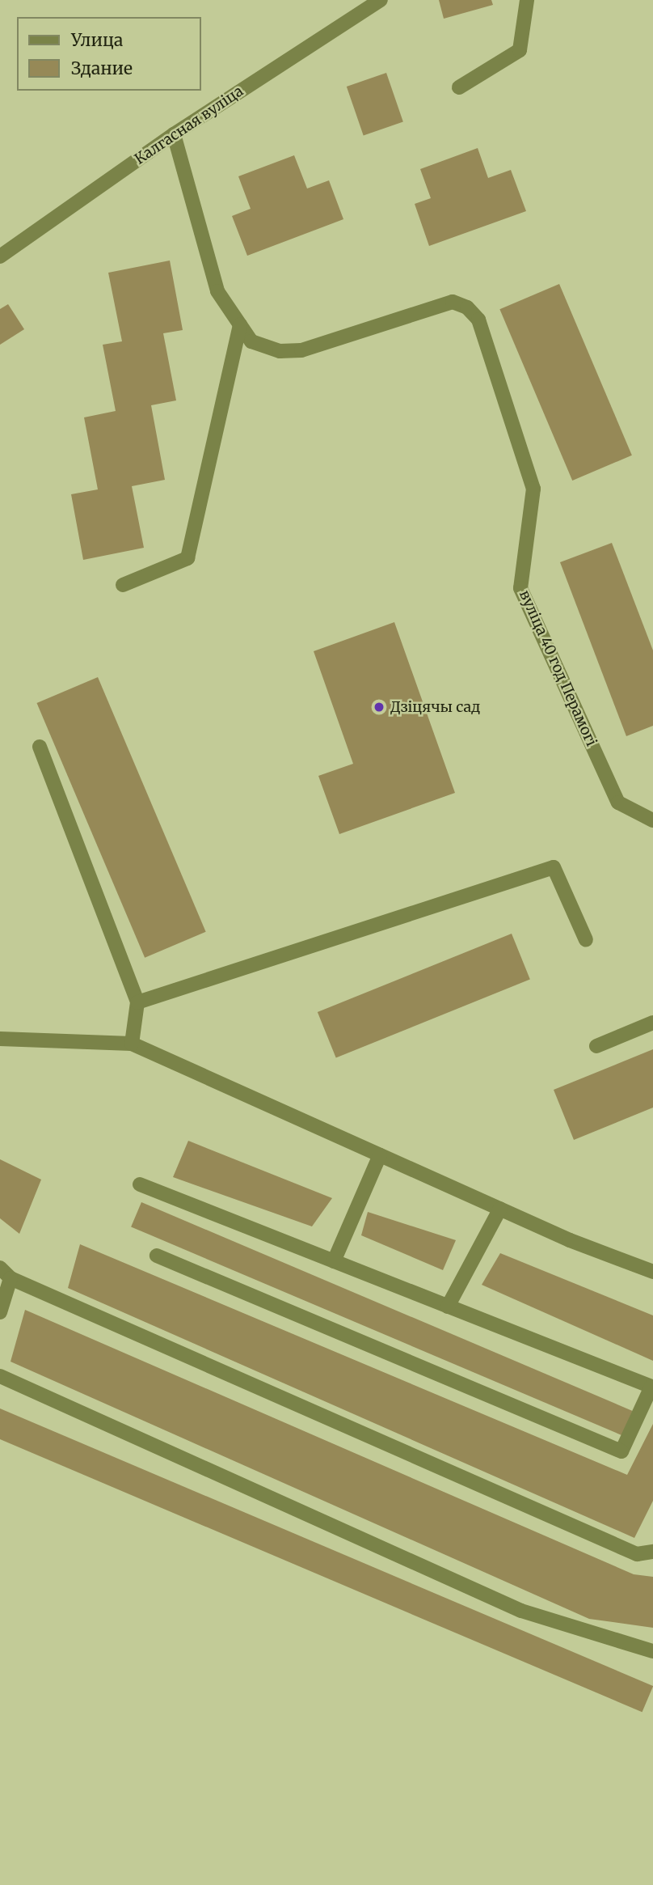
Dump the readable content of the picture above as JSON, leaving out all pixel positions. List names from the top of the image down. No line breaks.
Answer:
{"streets":{"street":["Калгасная вуліца","вуліца 40 год Перамогі"]},"crossings":[["Калгасная вуліца","вуліца 40 год Перамогі"]],"places":["Дзіцячы сад"],"legend":["Улица","Здание"]}
